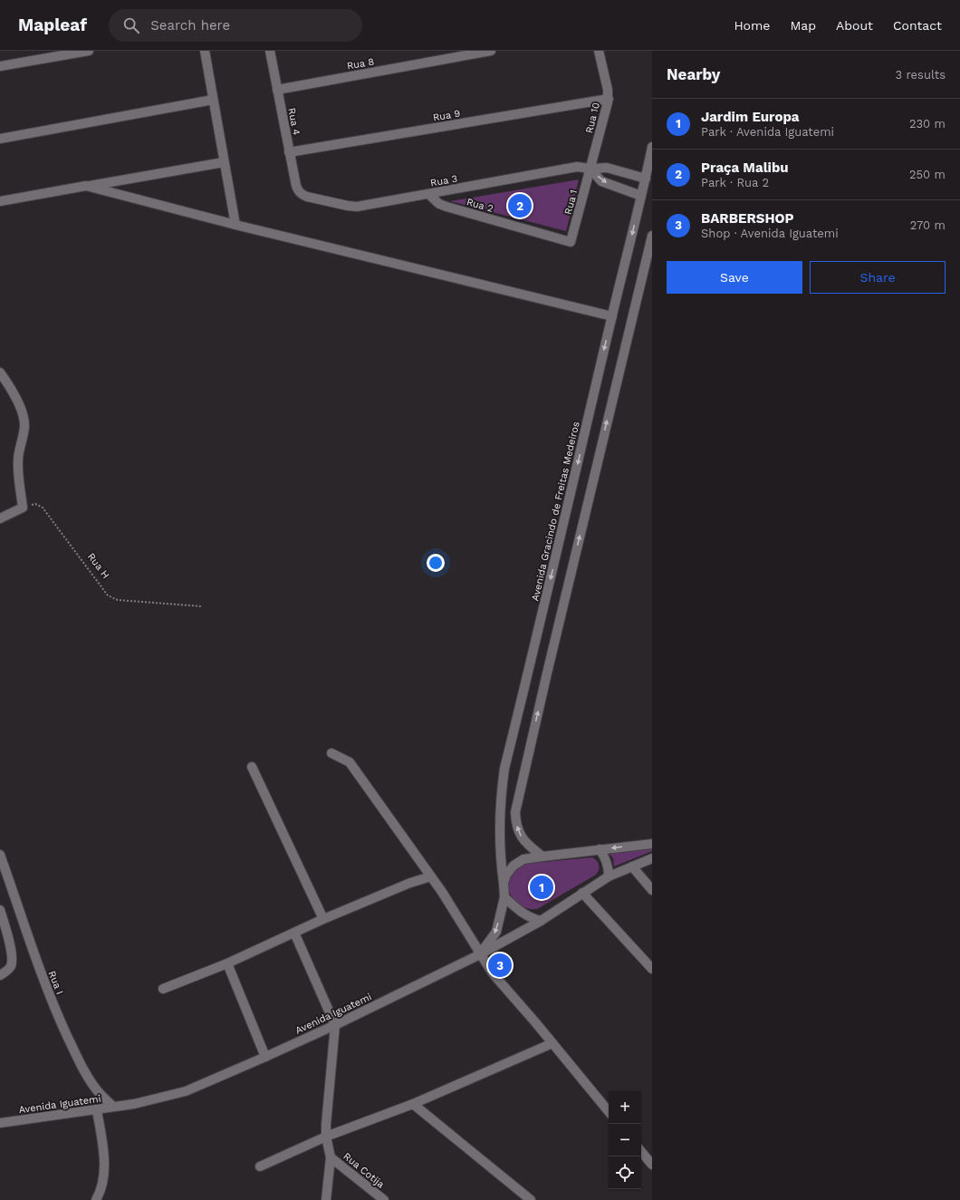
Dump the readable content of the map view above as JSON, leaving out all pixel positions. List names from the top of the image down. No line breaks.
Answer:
{"streets":{"street":["Rua 8","Rua 9","Rua 10","Rua 4","Rua 3","Rua 1","Rua 2","Avenida Gracindo de Freitas Medeiros","Rua I","Avenida Iguatemi","Rua Cotija"],"path":["Rua H"]},"crossings":[["Rua 8","Rua 4"],["Rua 9","Rua 10"],["Rua 9","Rua 4"],["Rua 10","Rua 3"],["Rua 10","Rua 1"],["Rua 4","Rua 3"],["Rua 3","Rua 1"],["Rua 3","Rua 2"],["Rua 3","Avenida Gracindo de Freitas Medeiros"],["Rua 1","Rua 2"],["Avenida Gracindo de Freitas Medeiros","Avenida Iguatemi"],["Rua I","Avenida Iguatemi"]],"page":{"header":"Mapleaf","search":"Search here","nav":["Home","Map","About","Contact"],"heading":["Nearby","3 results"],"list":[{"mark":"1","name":"Jardim Europa","note":"Park · Avenida Iguatemi","value":"230 m"},{"mark":"2","name":"Praça Malibu","note":"Park · Rua 2","value":"250 m"},{"mark":"3","name":"BARBERSHOP","note":"Shop · Avenida Iguatemi","value":"270 m"}],"pins":["2","1","3"],"buttons":["Save","Share"],"map_buttons":["+","−"]}}
